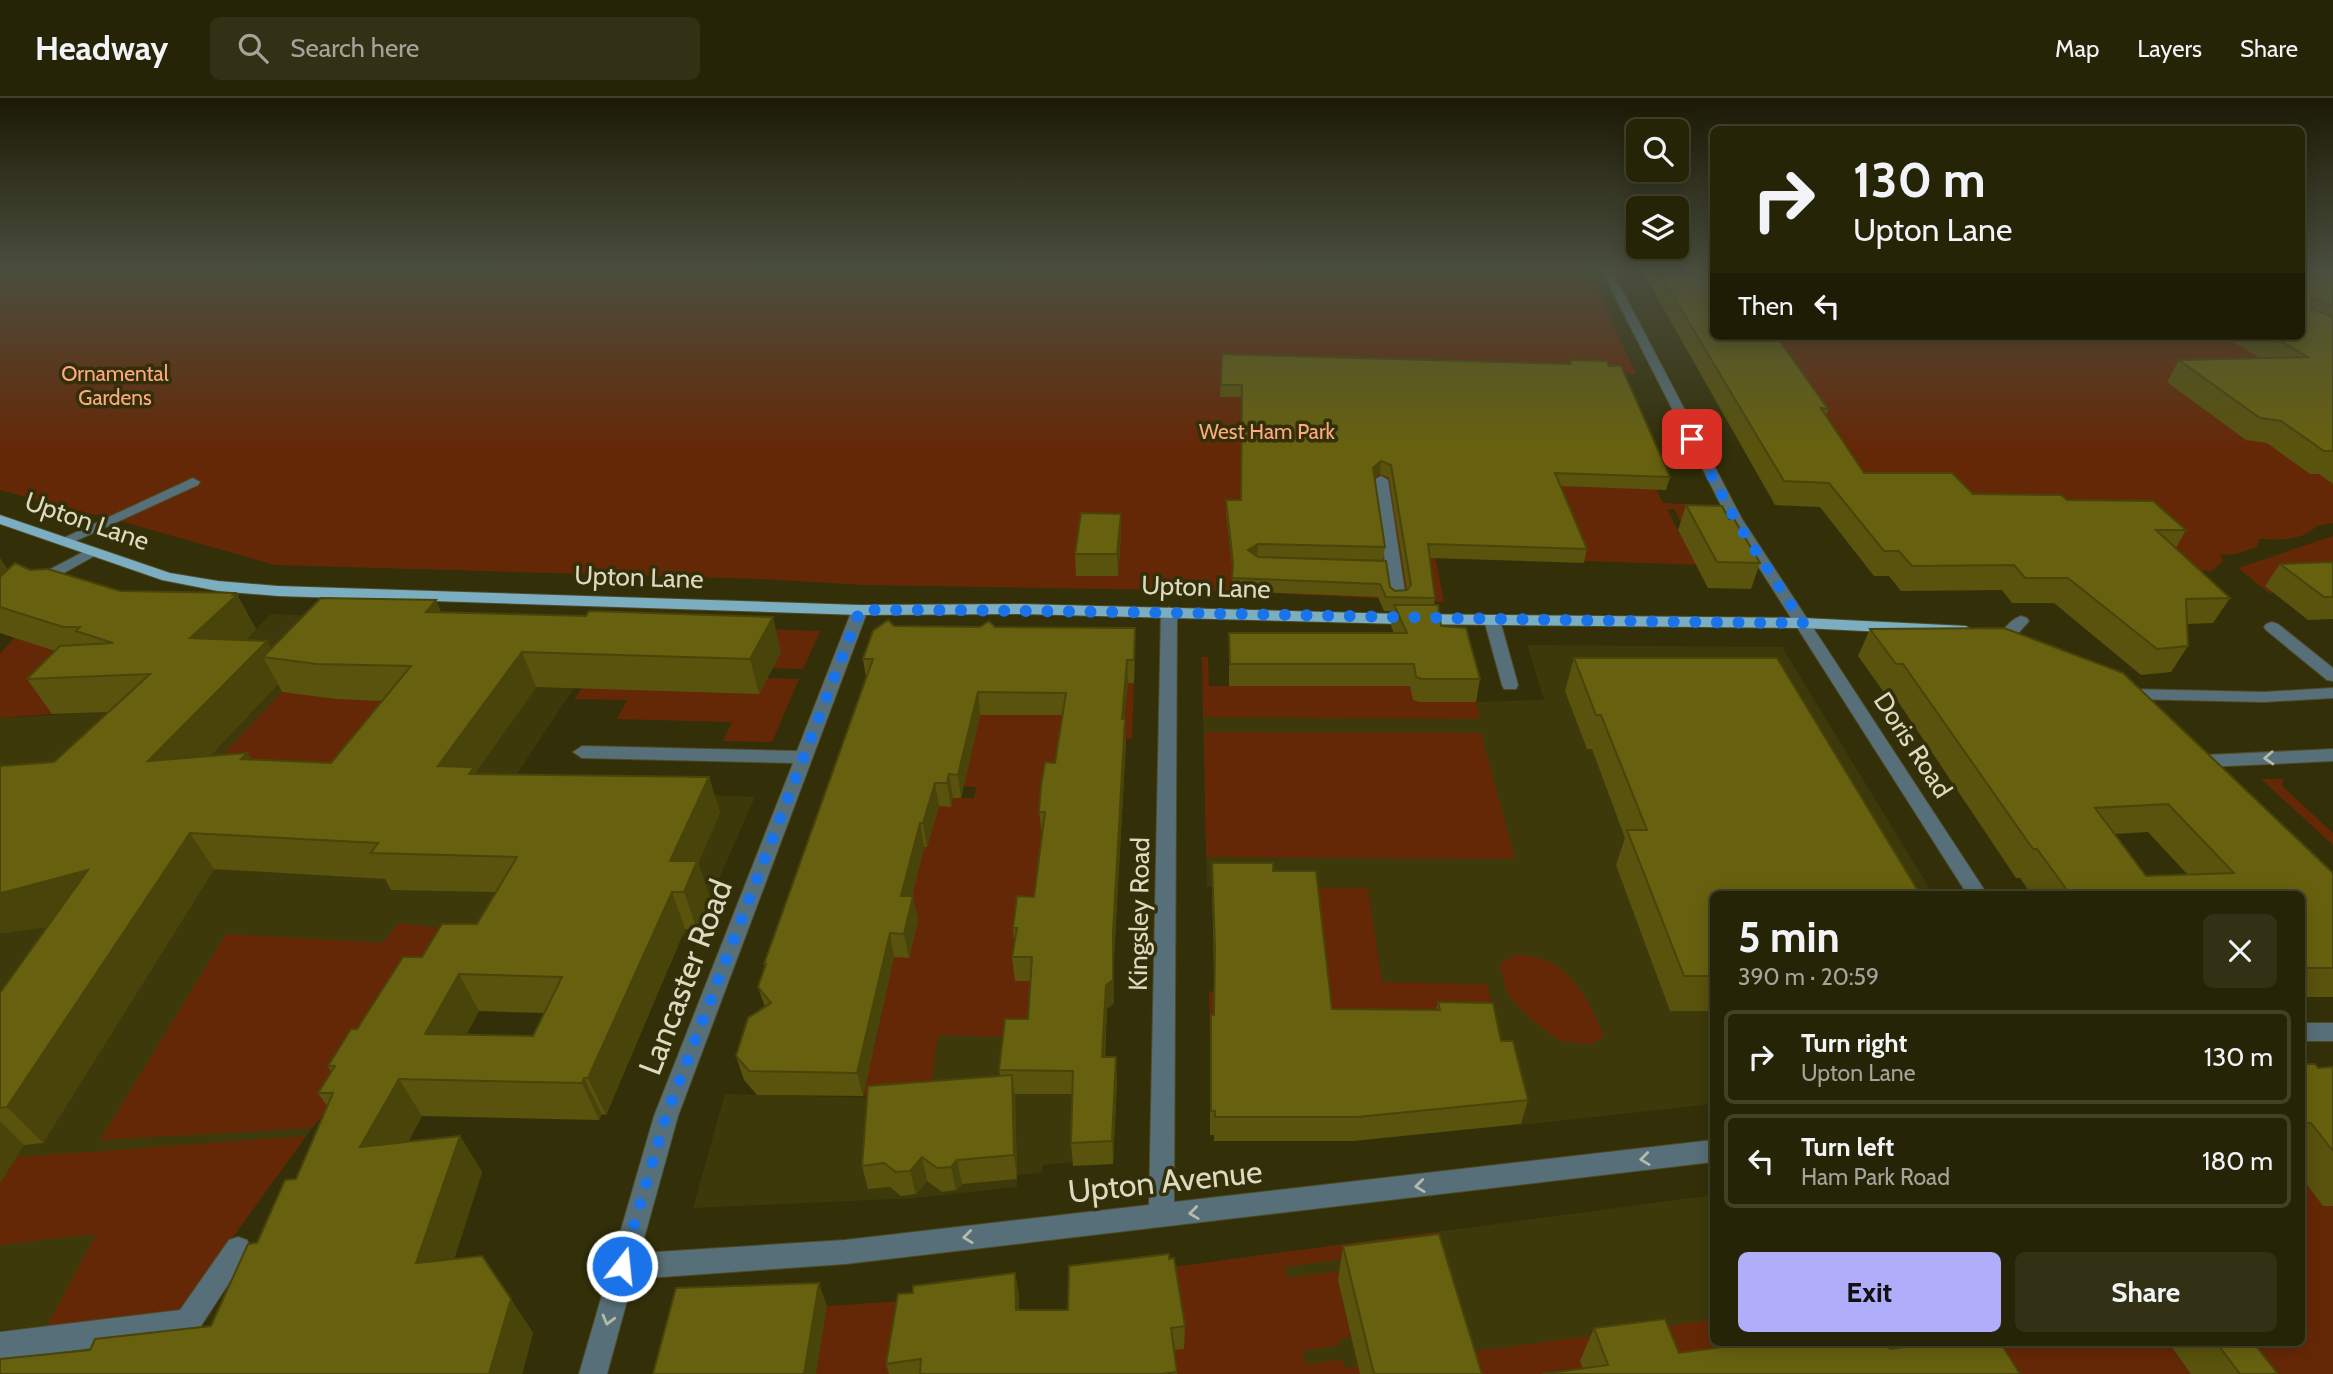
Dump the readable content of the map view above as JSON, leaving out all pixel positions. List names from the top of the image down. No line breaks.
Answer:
{"streets":{"main road":["Upton Lane"],"street":["Doris Road","Kingsley Road","Lancaster Road","Upton Avenue"]},"crossings":[["Upton Lane","Doris Road"],["Upton Lane","Kingsley Road"],["Upton Lane","Lancaster Road"],["Kingsley Road","Upton Avenue"],["Lancaster Road","Upton Avenue"]],"one_way":["Upton Avenue"],"parks":["Ornamental Gardens","West Ham Park"],"page":{"header":"Headway","search":"Search here","nav":["Map","Layers","Share"],"turn":["130 m","Upton Lane"],"then":"Then","heading":["5 min","390 m · 20:59"],"list":[{"name":"Turn right","note":"Upton Lane","value":"130 m"},{"name":"Turn left","note":"Ham Park Road","value":"180 m"}],"buttons":["Exit","Share"]}}
